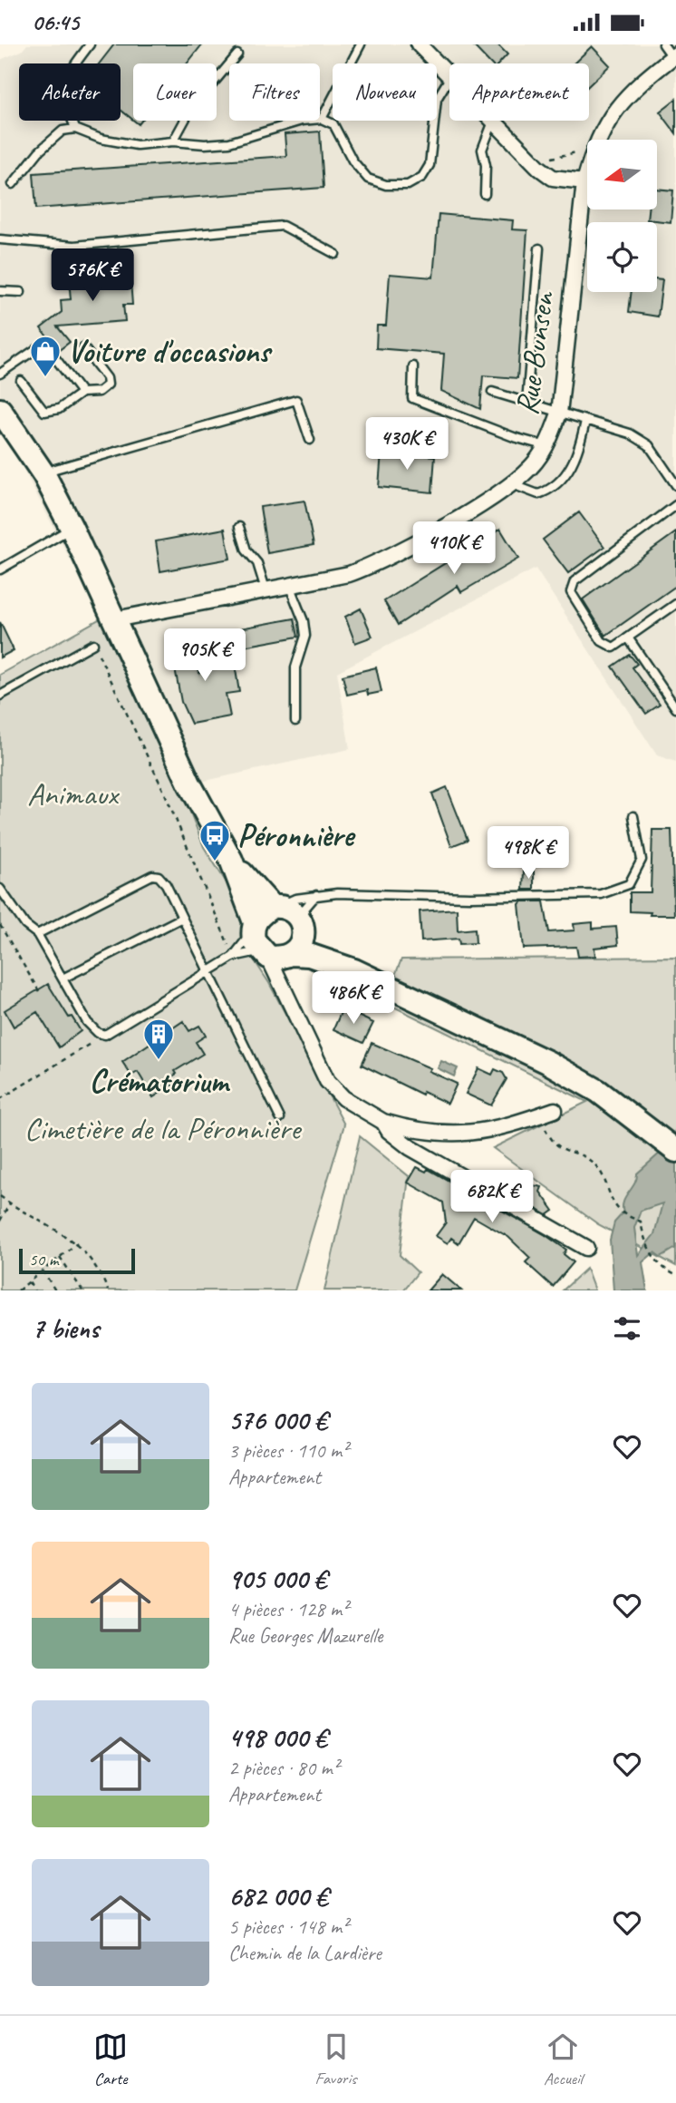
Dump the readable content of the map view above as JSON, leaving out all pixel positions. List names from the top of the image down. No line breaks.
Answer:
{"streets":{"street":["Rue Bunsen"]},"parks":["Animaux","Cimetière de la Péronnière"],"places":{"shop":["Voiture d'occasions"],"bus stop":["Péronnière"],"building":["Crématorium"]},"scale_bar":"50 m","north":"left","page":{"status":"06:45","chip":["Acheter","Louer","Filtres","Nouveau","Appartement"],"price":["576K €","430K €","410K €","905K €","498K €","486K €","682K €"],"scale":"50 m","heading":"7 biens","list":[{"name":"576 000 €","note":"3 pièces · 110 m² · Appartement"},{"name":"905 000 €","note":"4 pièces · 128 m² · Rue Georges Mazurelle"},{"name":"498 000 €","note":"2 pièces · 80 m² · Appartement"},{"name":"682 000 €","note":"5 pièces · 148 m² · Chemin de la Lardière"}],"tabs":["Carte","Favoris","Accueil"]}}
